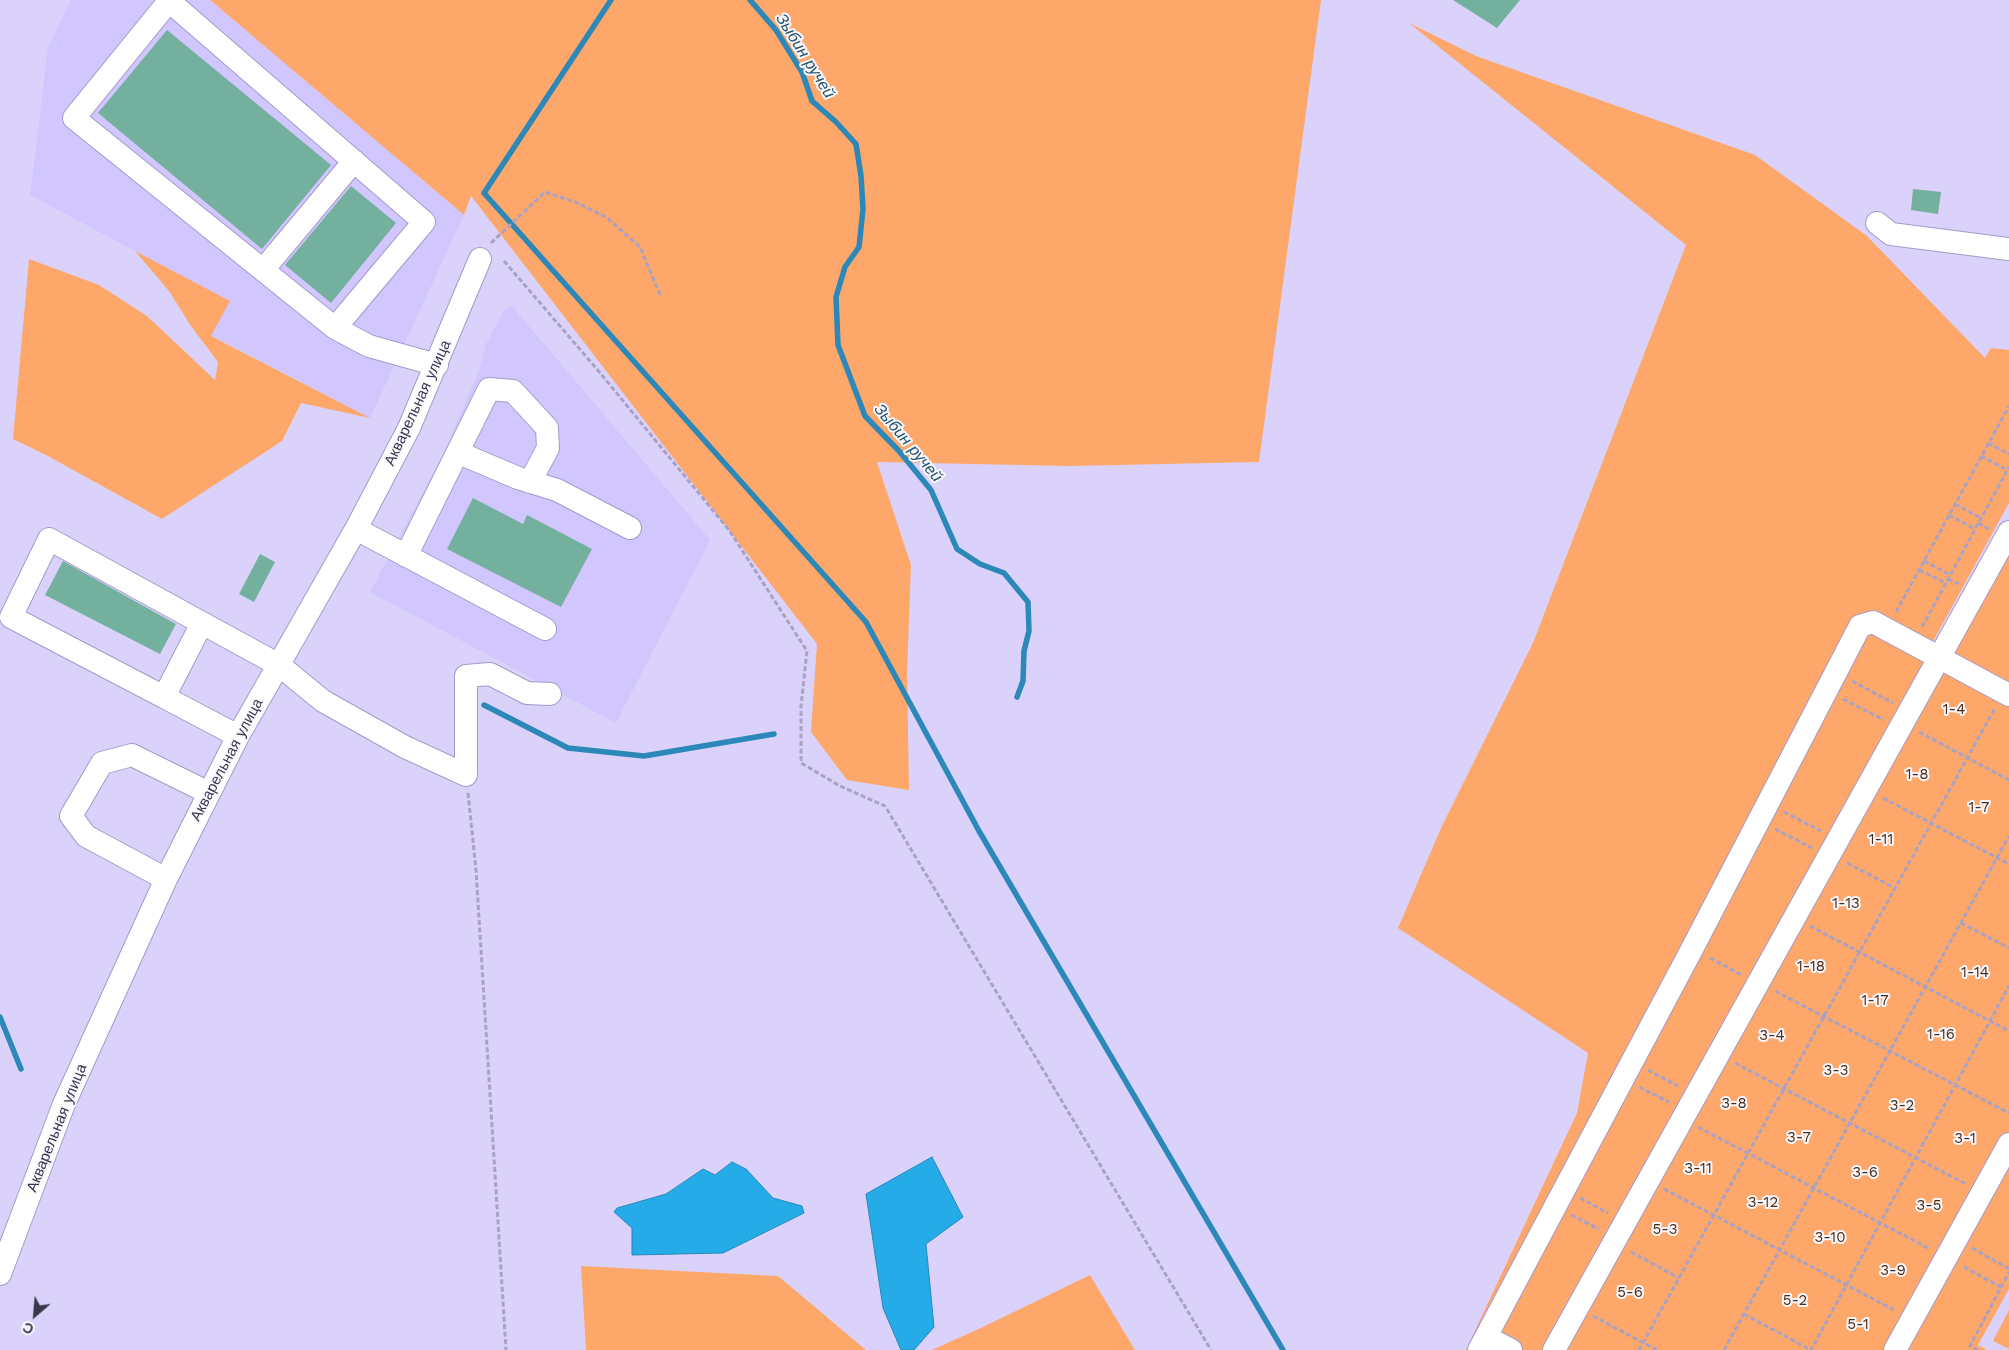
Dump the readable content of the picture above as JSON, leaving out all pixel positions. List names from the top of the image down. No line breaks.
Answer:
{"streets":{"street":["Акварельная улица"]},"water":["Зыбин ручей"],"parks":["1-4","1-8","1-7","1-11","1-13","1-18","1-14","1-17","1-16","3-4","3-3","3-8","3-2","3-7","3-1","3-11","3-6","3-12","3-5","5-3","3-10","3-9","5-6","5-2","5-1"],"north":"bottom left"}
